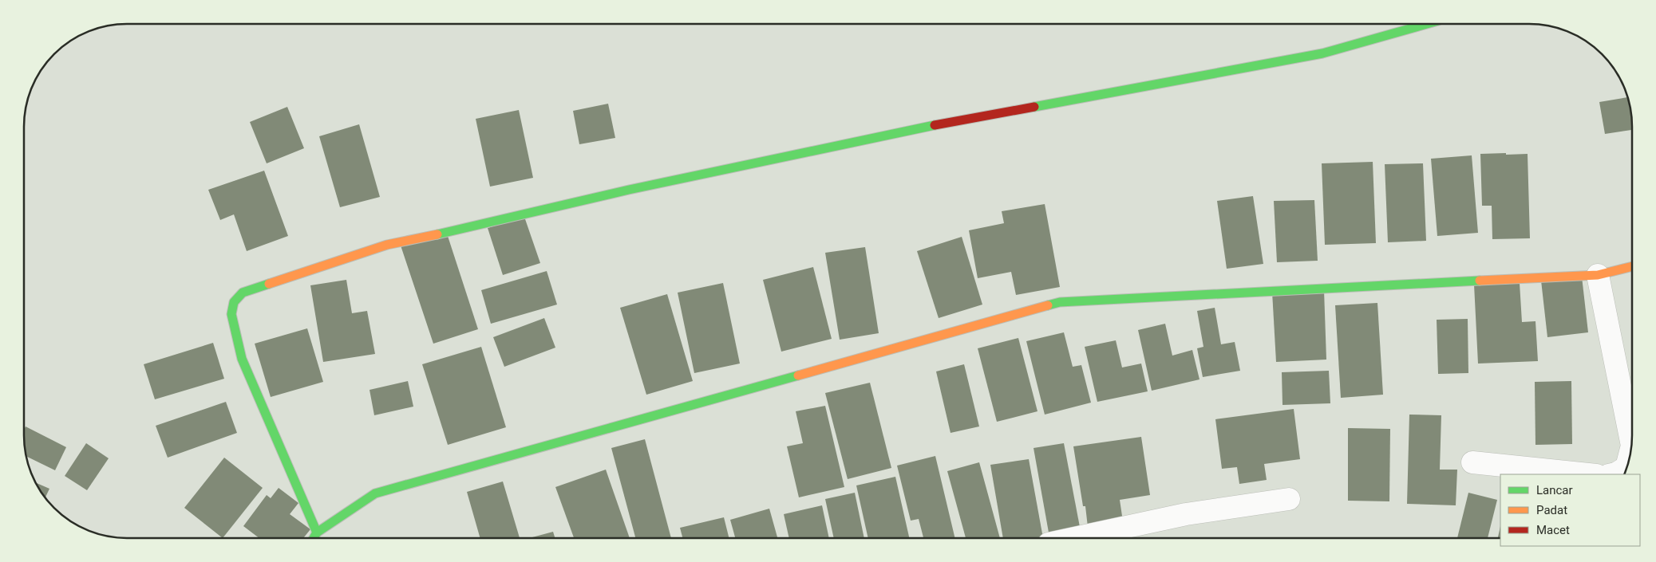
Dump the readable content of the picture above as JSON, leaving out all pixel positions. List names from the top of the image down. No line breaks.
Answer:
{"legend":["Lancar","Padat","Macet"]}
